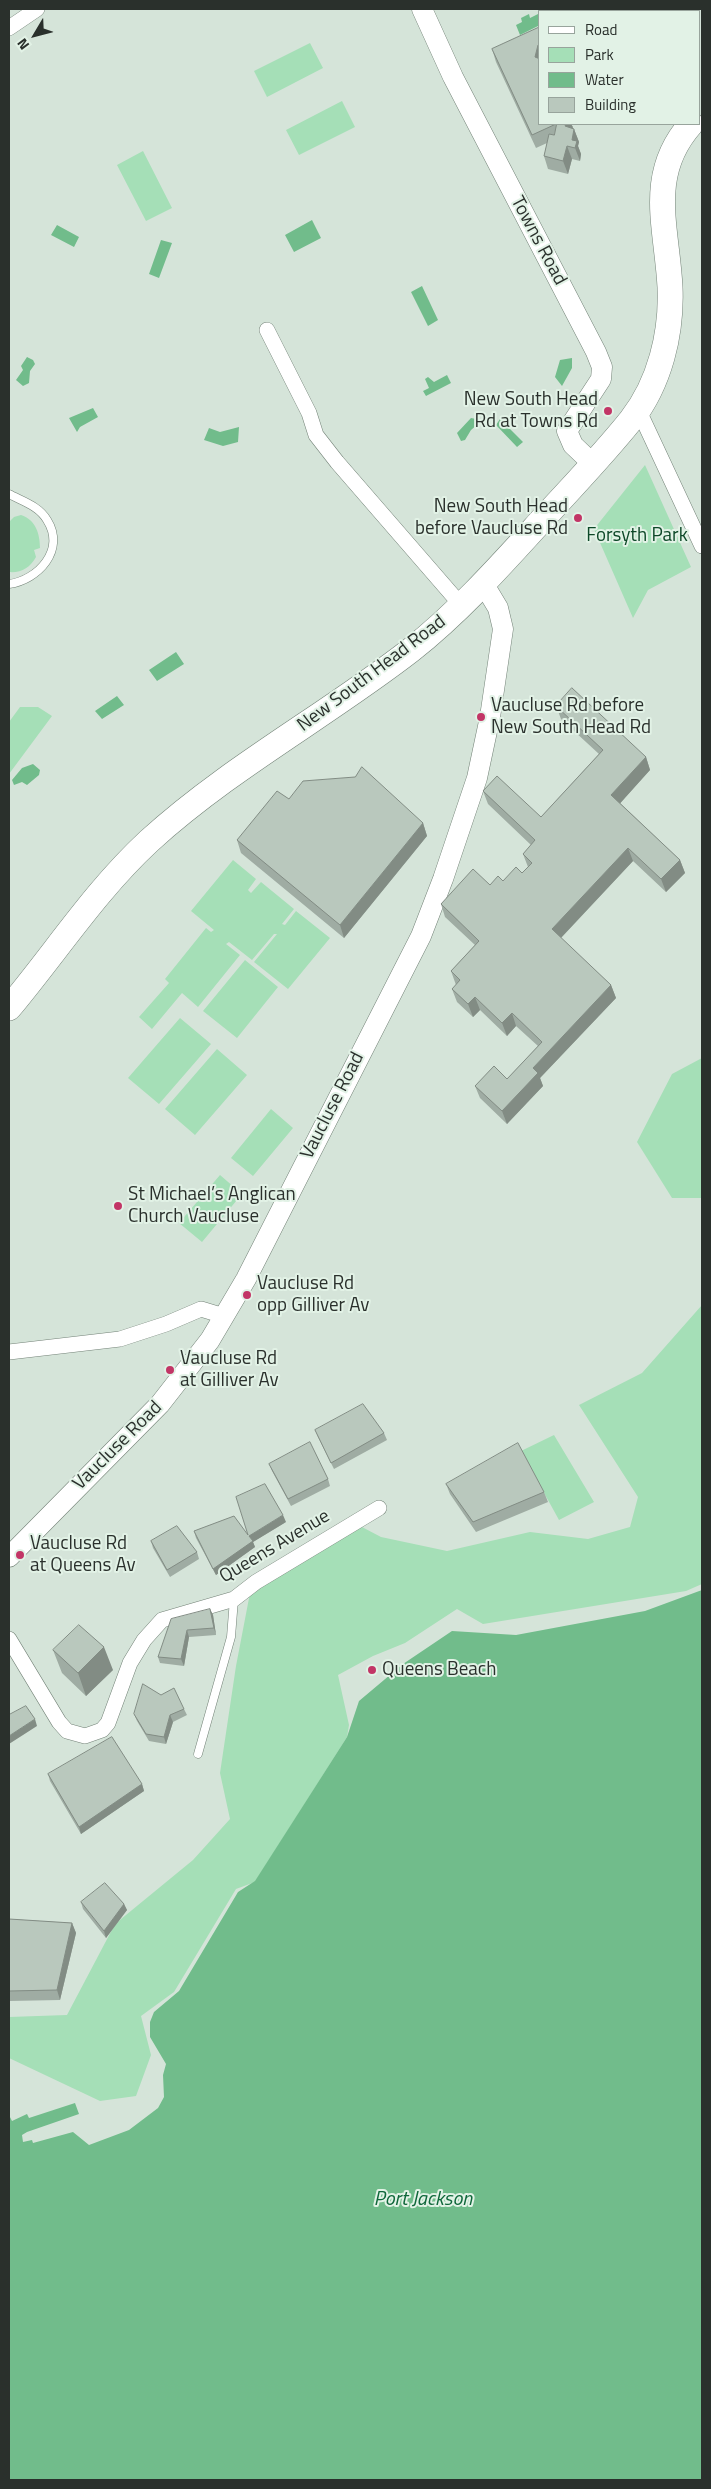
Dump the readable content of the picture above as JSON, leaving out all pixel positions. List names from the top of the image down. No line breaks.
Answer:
{"streets":{"main road":["New South Head Road"],"street":["Towns Road","Vaucluse Road","Queens Avenue"]},"crossings":[["Towns Road","New South Head Road"],["New South Head Road","Vaucluse Road"]],"water":["Port Jackson"],"parks":["Forsyth Park"],"places":["New South Head Rd at Towns Rd","New South Head before Vaucluse Rd","Vaucluse Rd before New South Head Rd","St Michael’s Anglican Church Vaucluse","Vaucluse Rd opp Gilliver Av","Vaucluse Rd at Gilliver Av","Vaucluse Rd at Queens Av","Queens Beach"],"legend":["Road","Park","Water","Building"],"north":"bottom left"}
